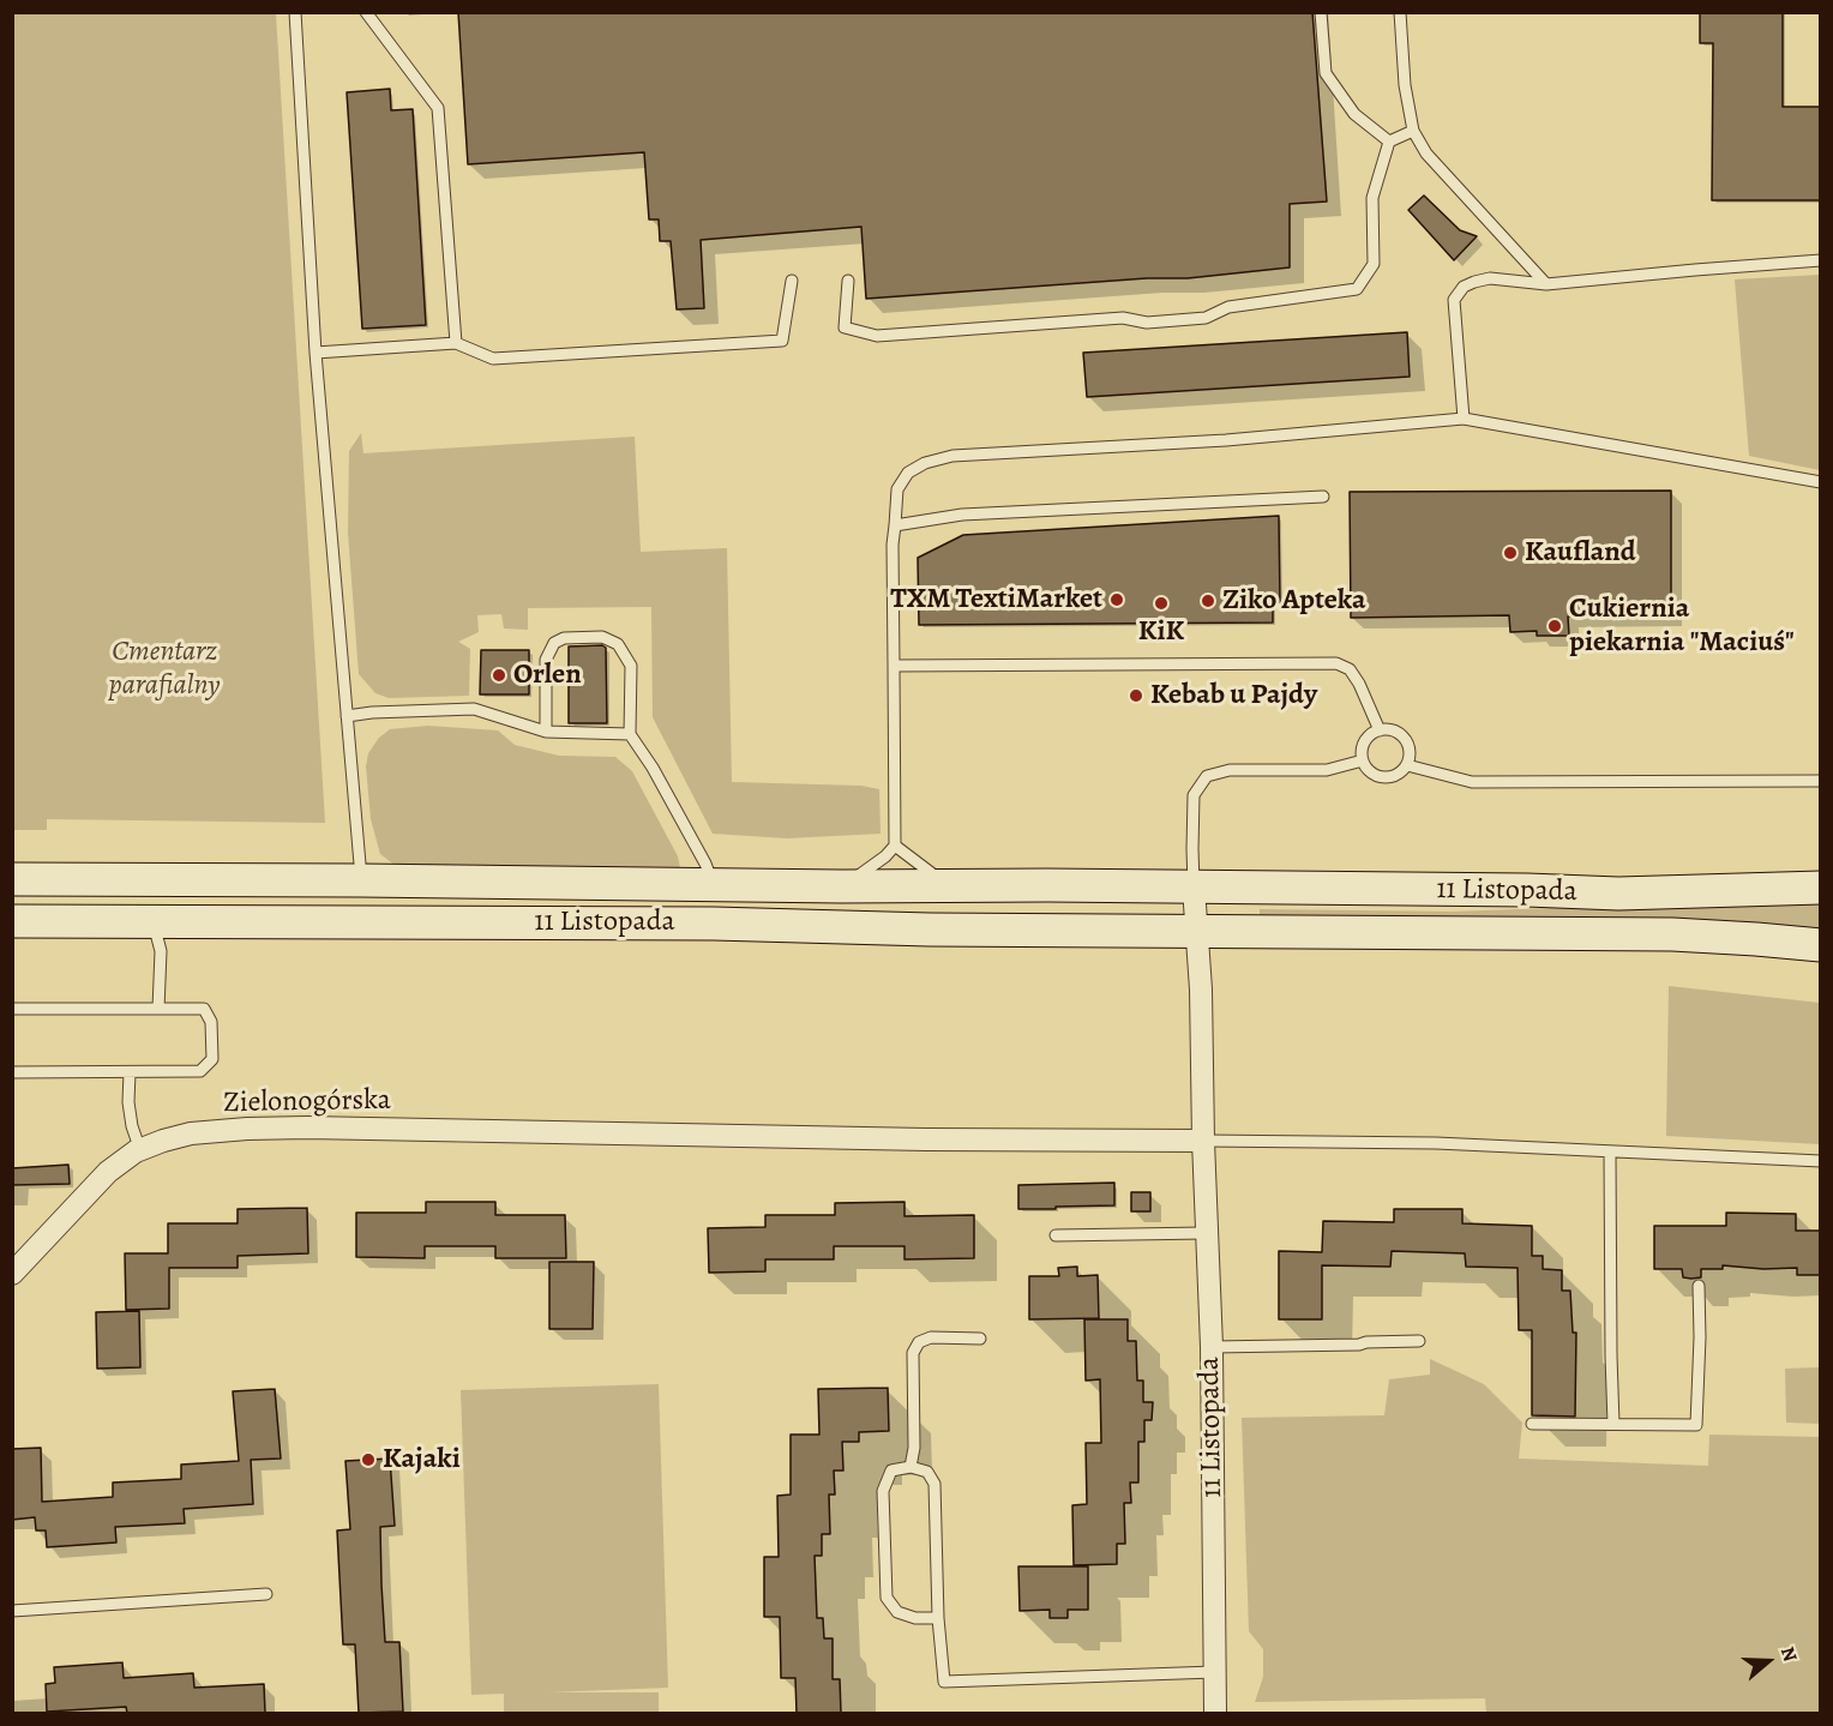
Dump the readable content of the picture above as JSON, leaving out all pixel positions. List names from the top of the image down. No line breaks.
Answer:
{"streets":{"main road":["11 Listopada"],"street":["Zielonogórska"]},"crossings":[["11 Listopada","Zielonogórska"]],"parks":["Cmentarz parafialny"],"places":["Kaufland","TXM TextiMarket","Ziko Apteka","KiK","Cukiernia piekarnia \"Maciuś\"","Orlen","Kebab u Pajdy","Kajaki"],"north":"right"}
